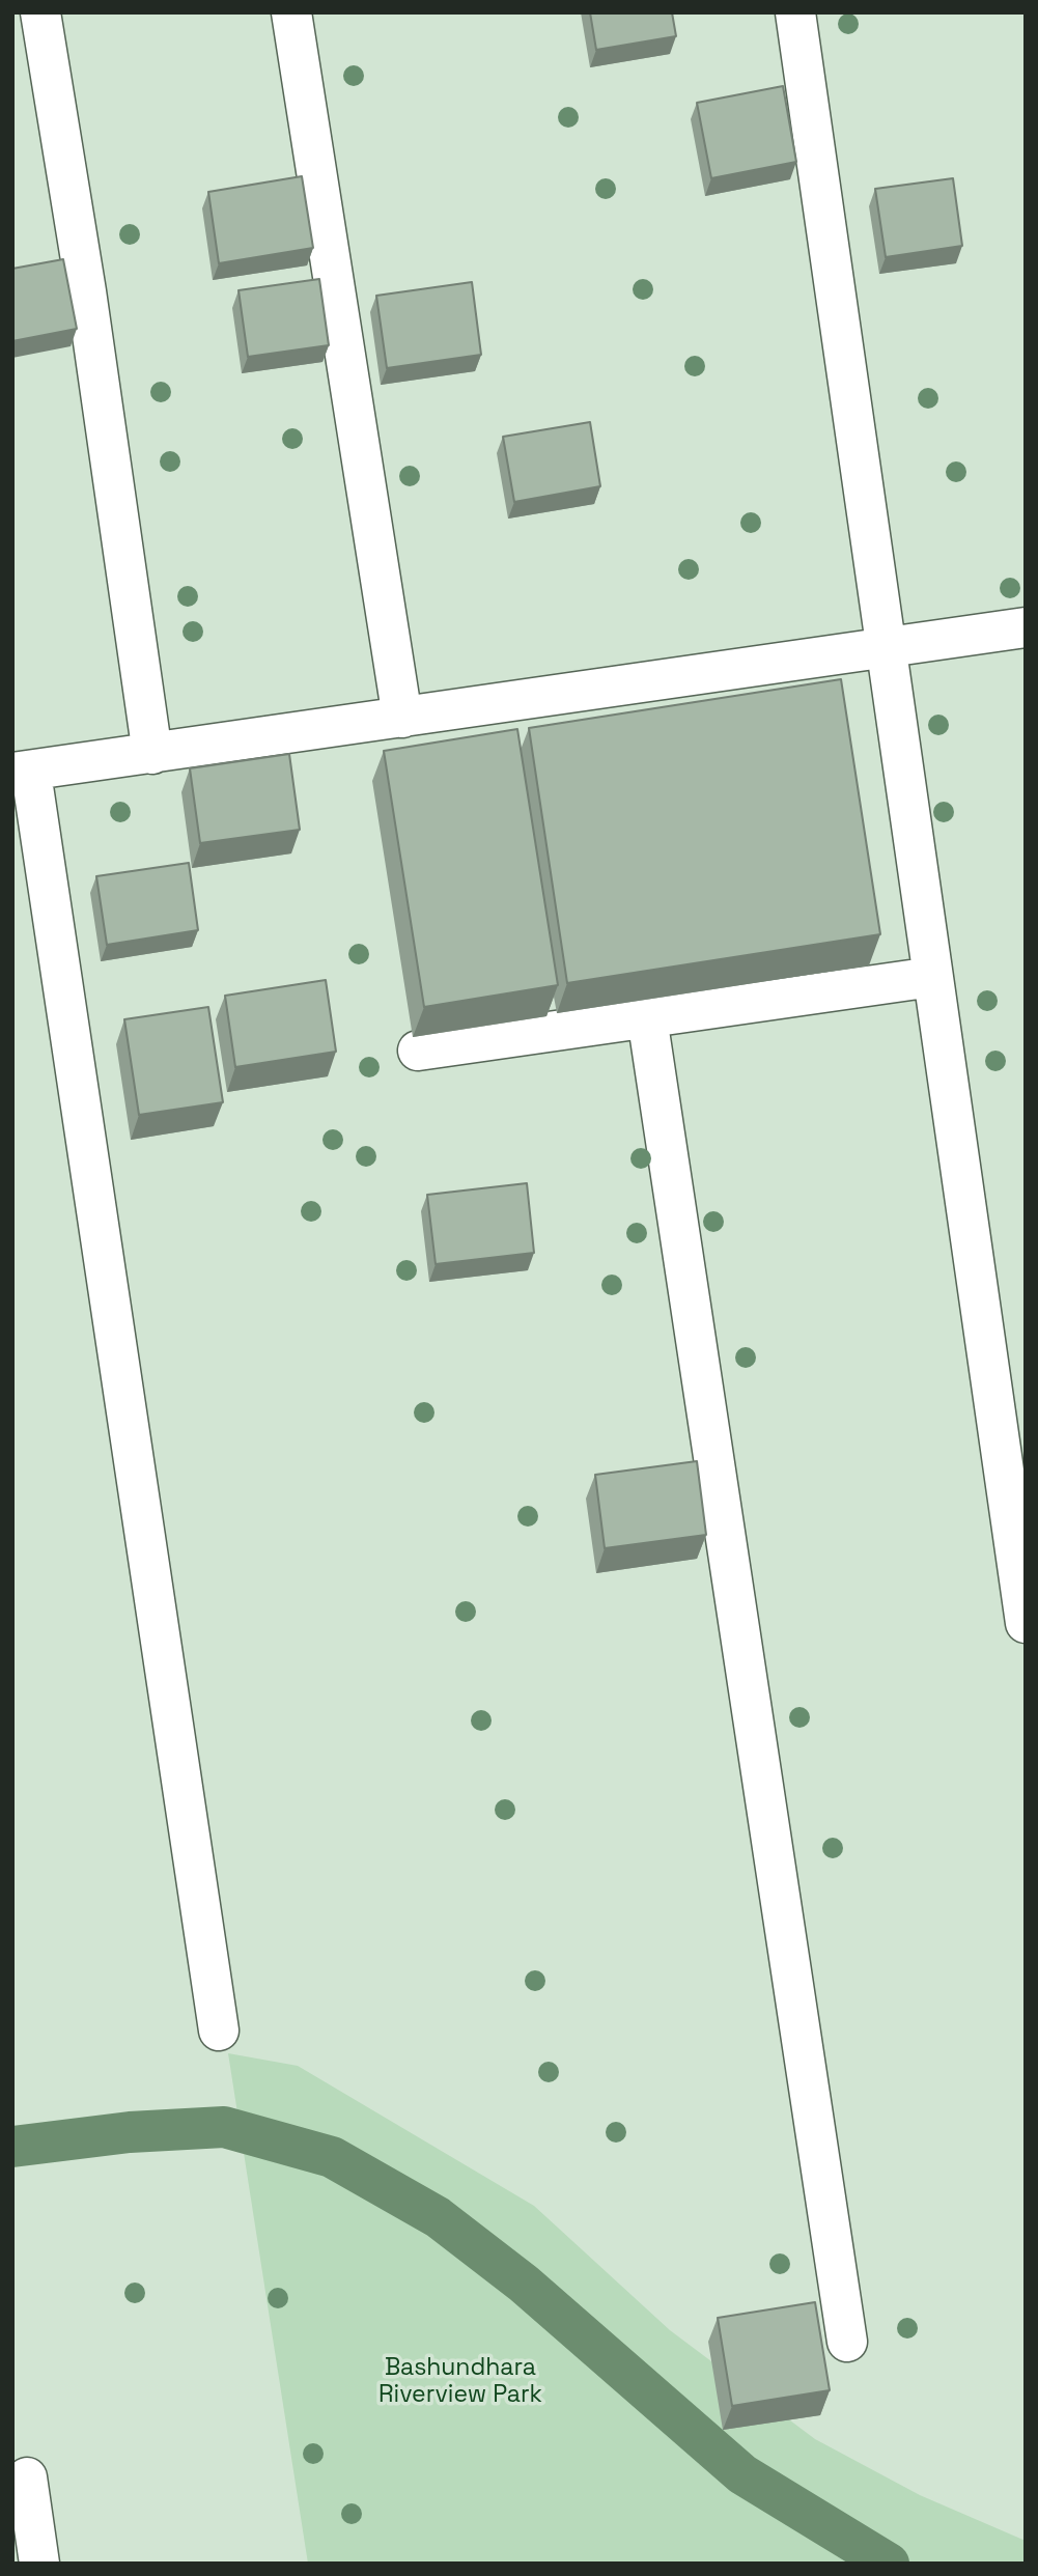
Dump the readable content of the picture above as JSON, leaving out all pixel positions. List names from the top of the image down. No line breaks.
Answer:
{"parks":["Bashundhara Riverview Park"]}
